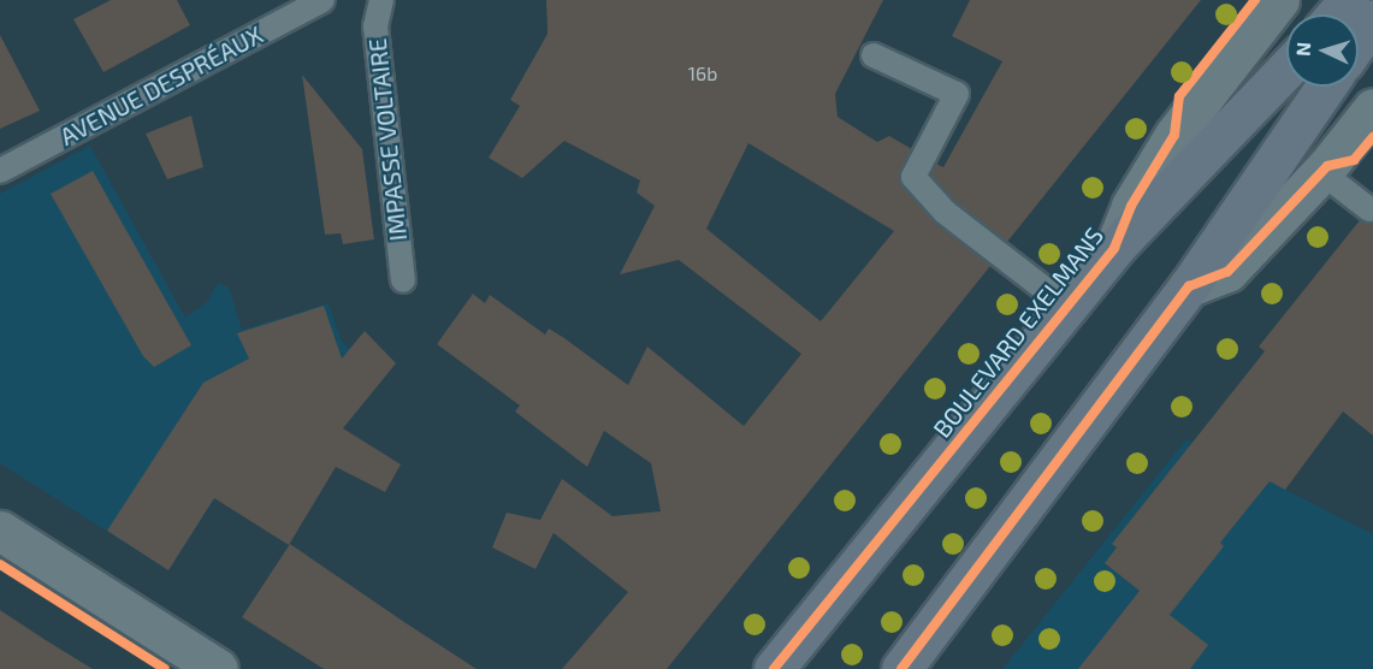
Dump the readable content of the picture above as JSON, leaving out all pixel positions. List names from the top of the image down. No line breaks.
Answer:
{"streets":{"main road":["BOULEVARD EXELMANS"],"lane":["AVENUE DESPRÉAUX","IMPASSE VOLTAIRE"]},"house_numbers":["16b"],"north":"left"}
